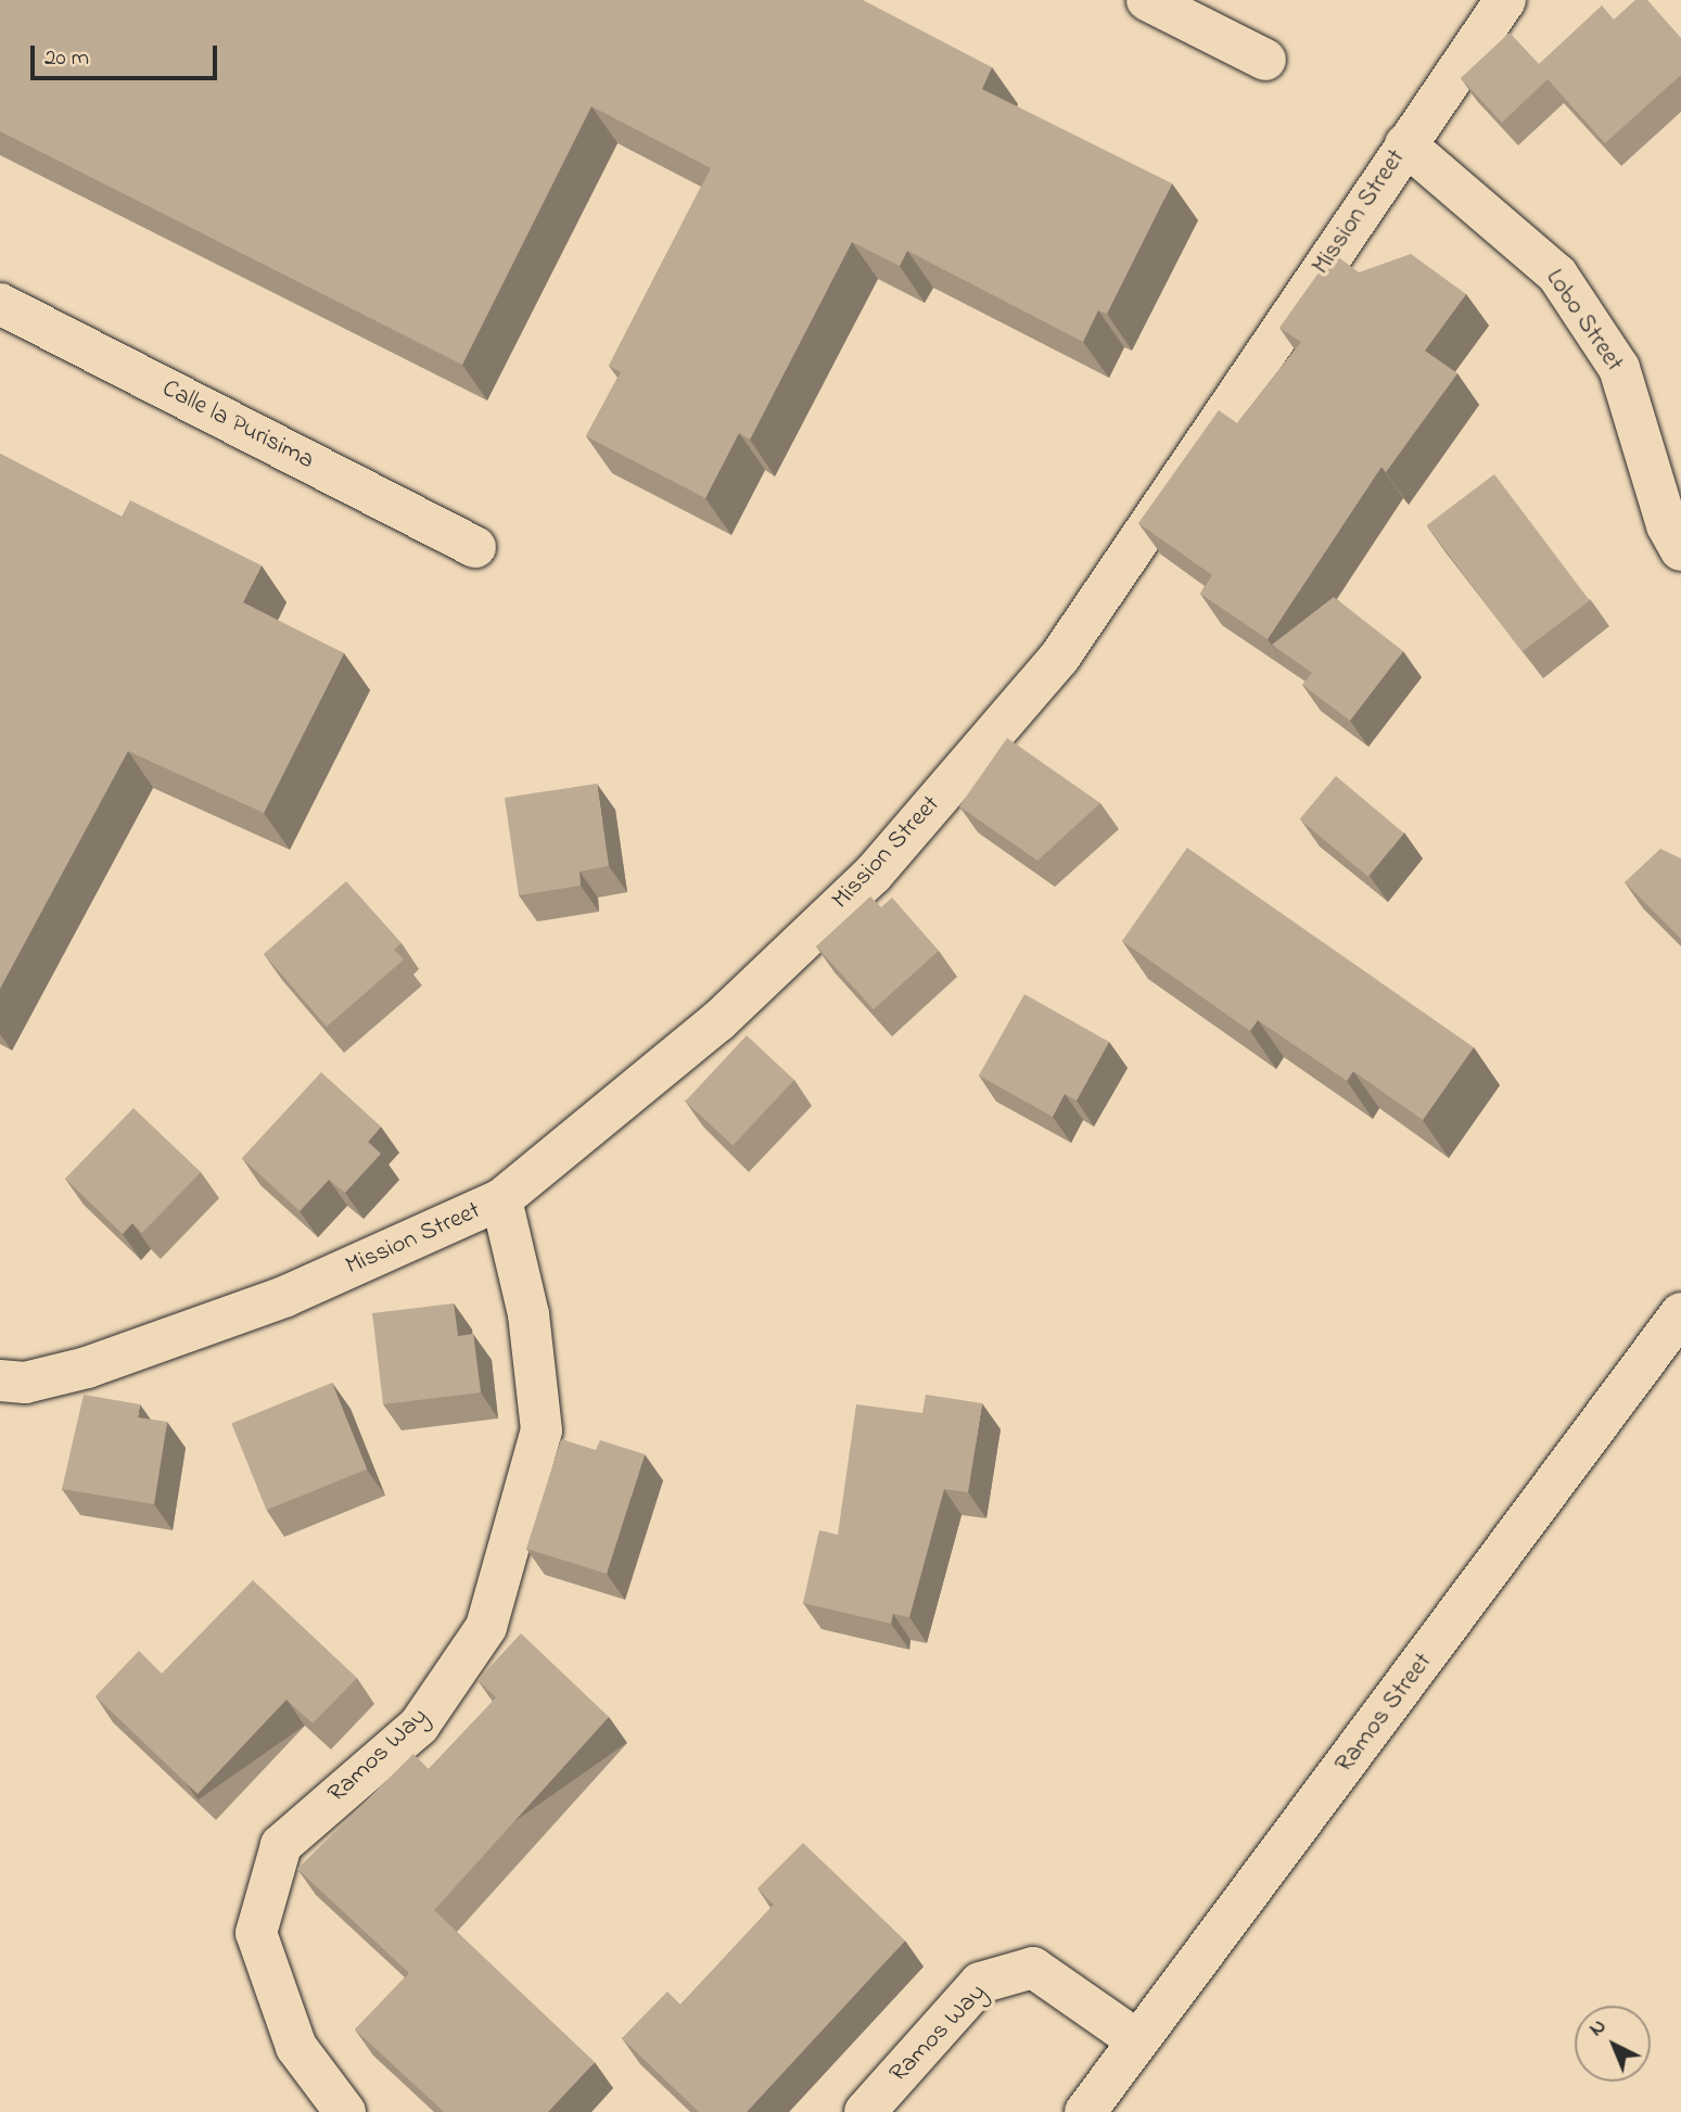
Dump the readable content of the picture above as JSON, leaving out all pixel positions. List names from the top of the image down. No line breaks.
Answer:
{"streets":{"street":["Mission Street","Lobo Street","Calle la Purisima","Ramos Street","Ramos Way"]},"crossings":[["Mission Street","Lobo Street"],["Mission Street","Ramos Way"],["Ramos Street","Ramos Way"]],"scale_bar":"20 m","north":"top left"}
